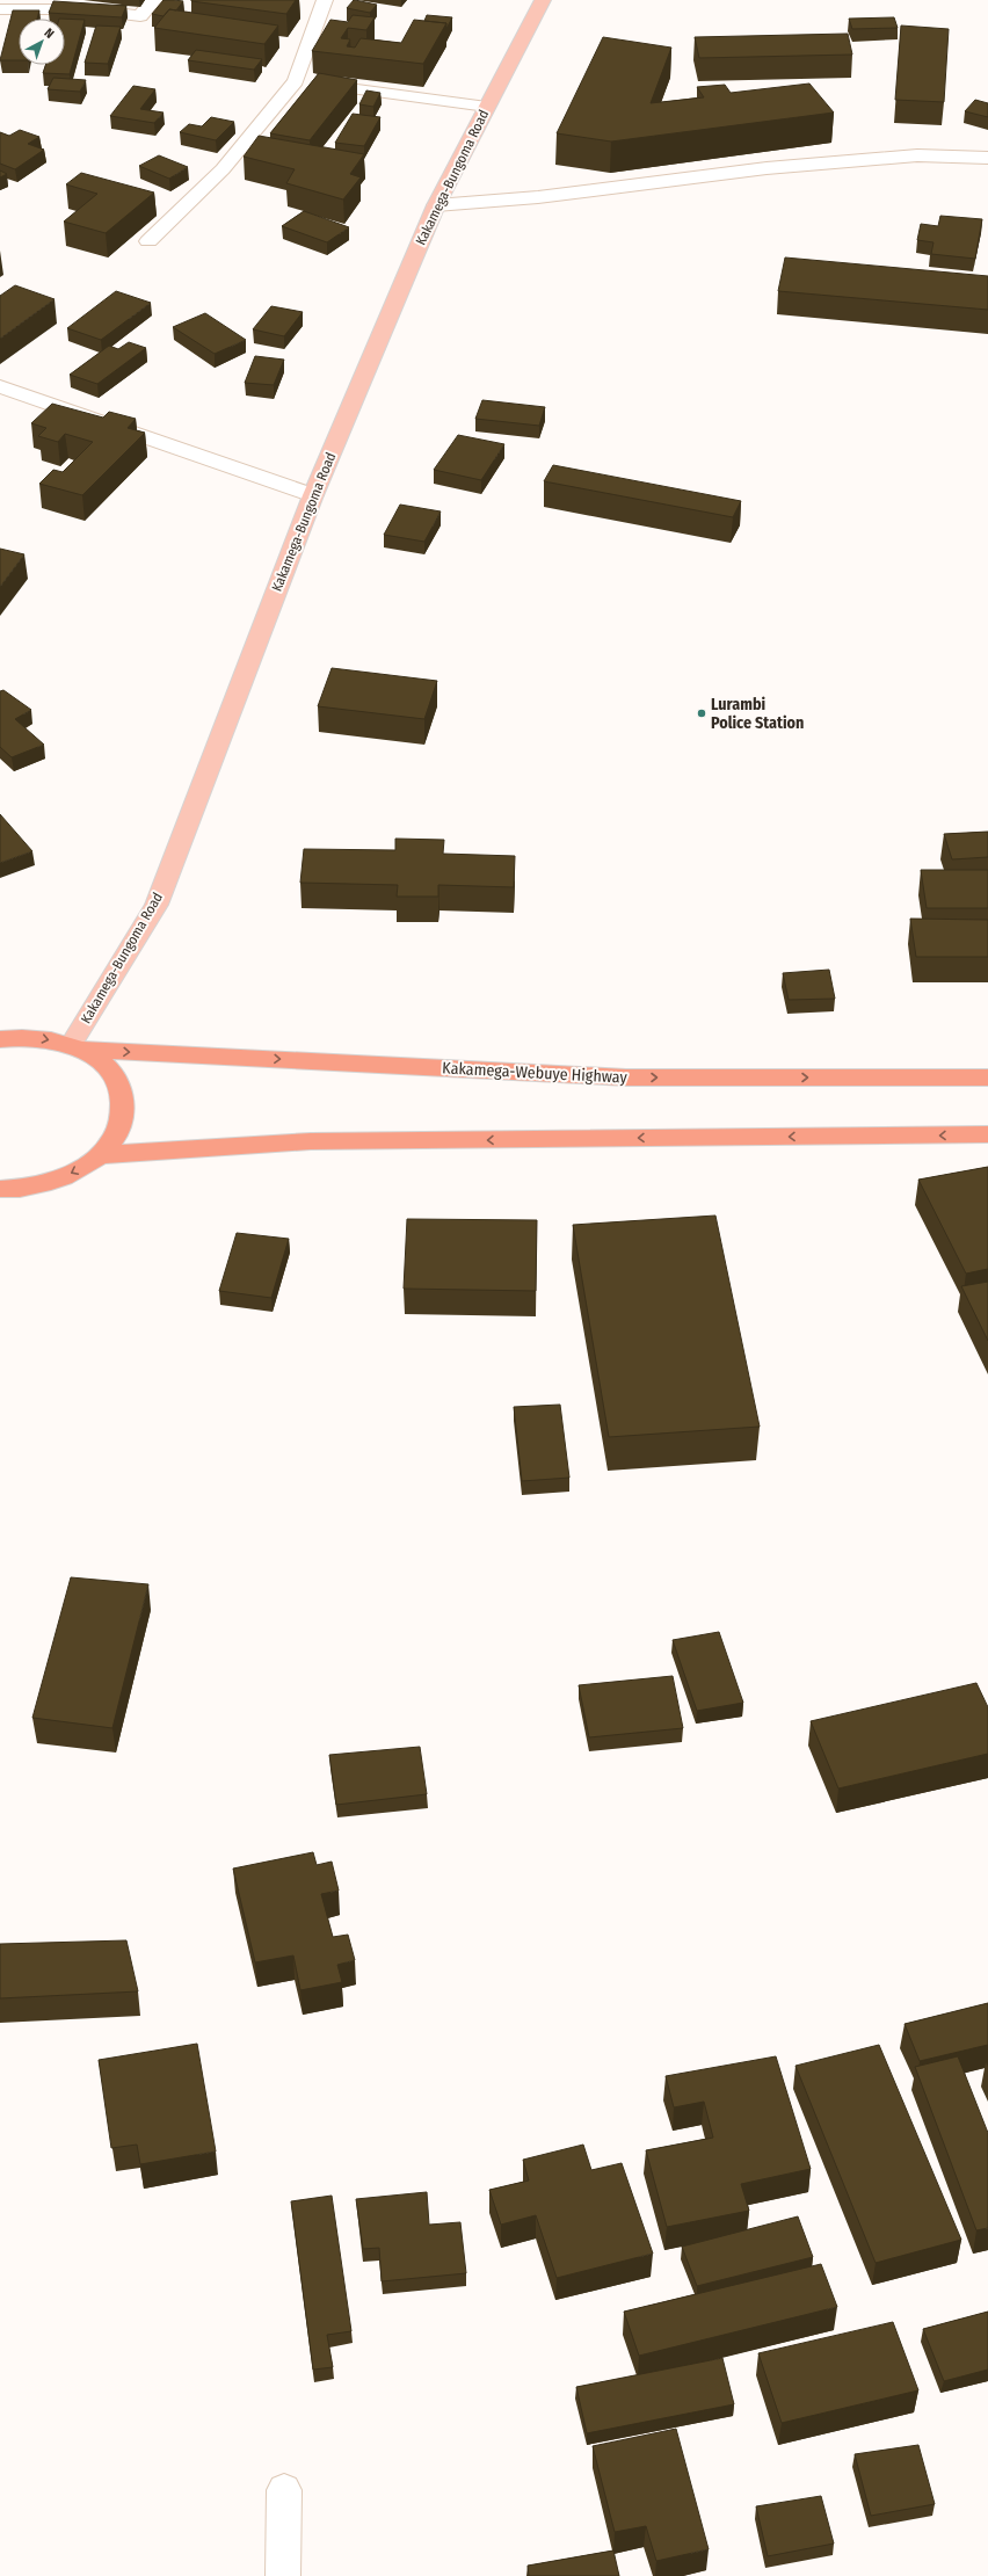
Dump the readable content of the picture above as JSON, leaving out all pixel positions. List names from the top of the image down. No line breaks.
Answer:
{"streets":{"highway":["Kakamega-Webuye Highway"],"main road":["Kakamega-Bungoma Road"]},"crossings":[["Kakamega-Bungoma Road","Kakamega-Webuye Highway"]],"places":["Lurambi Police Station"],"north":"top right"}
